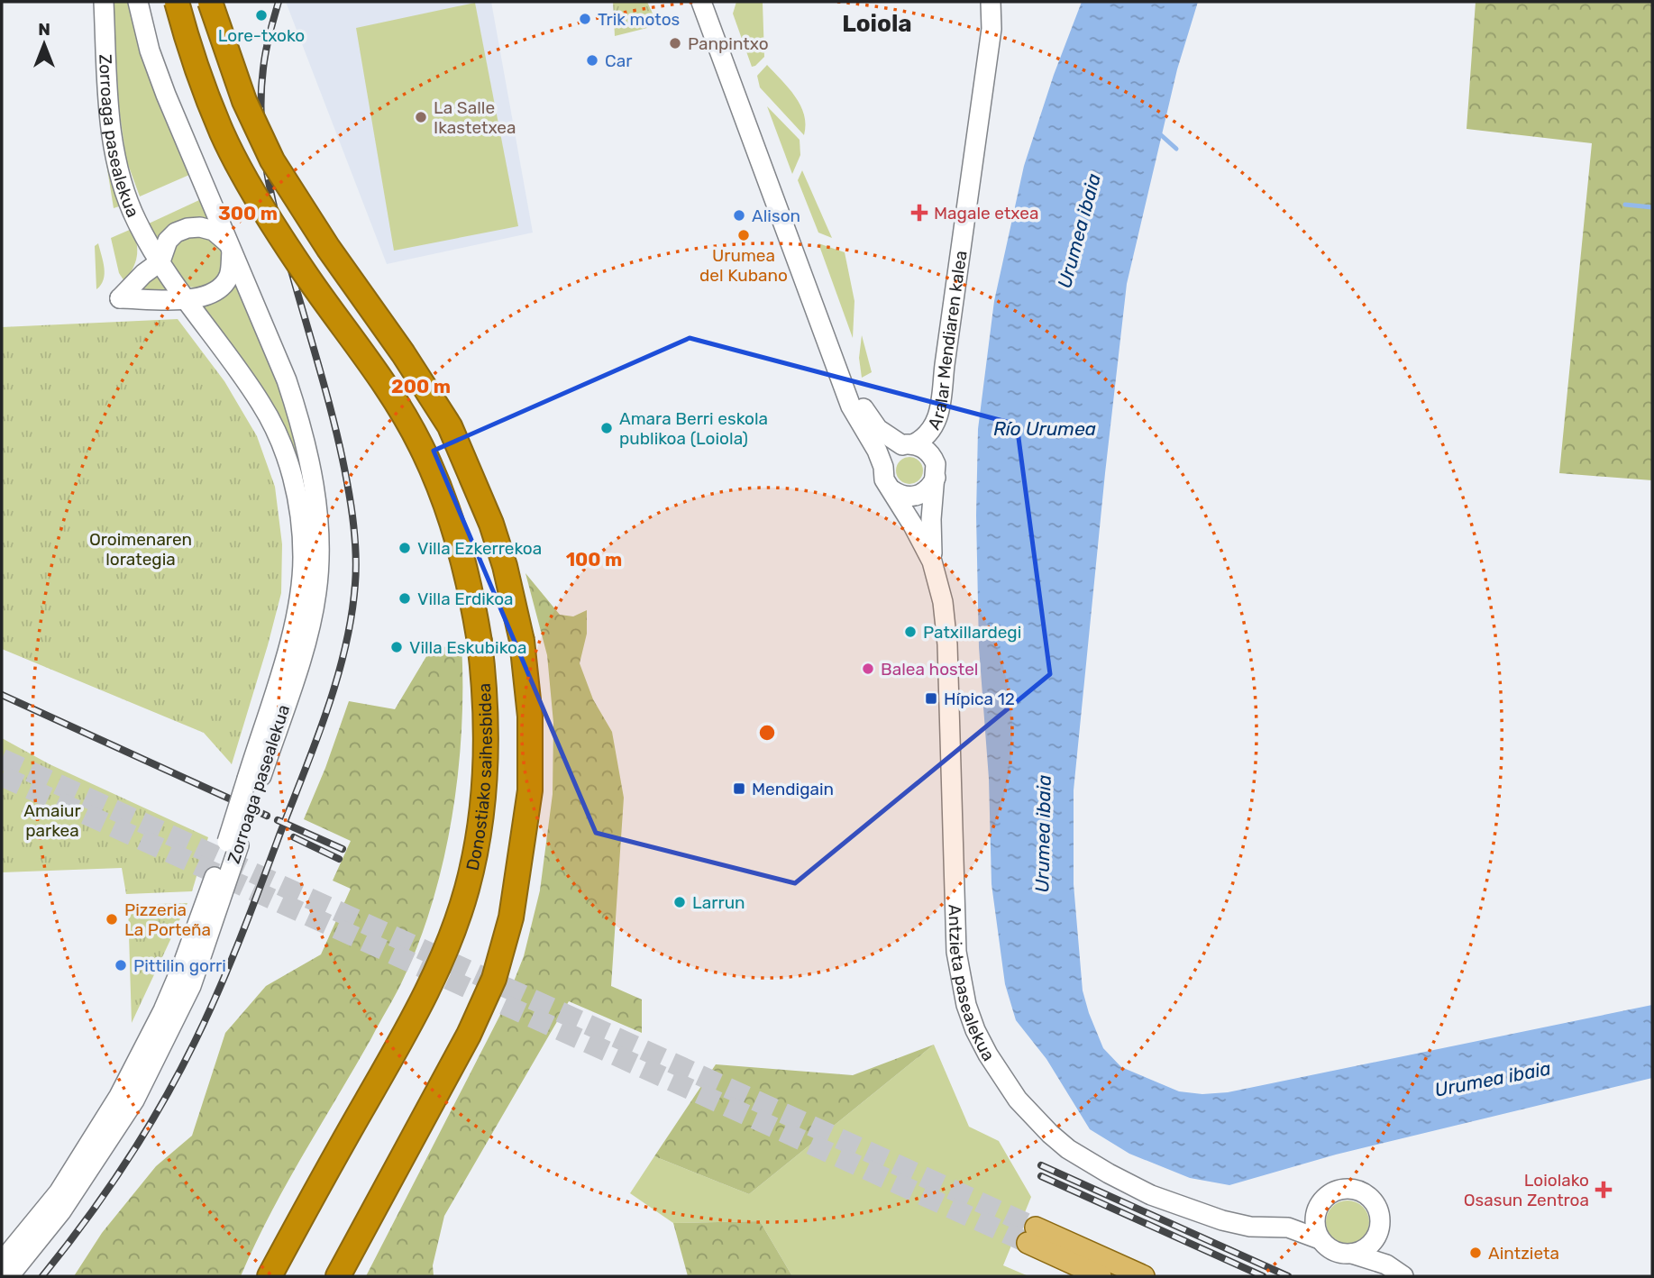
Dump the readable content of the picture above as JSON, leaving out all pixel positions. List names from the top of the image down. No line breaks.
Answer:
{"streets":{"highway":["Donostiako saihesbidea"],"main road":["Zorroaga pasealekua","Aralar Mendiaren kalea","Antzieta pasealekua"]},"districts":["Loiola"],"water":["Urumea ibaia","Río Urumea"],"parks":["Oroimenaren lorategia","Amaiur parkea"],"places":{"other":["Lore-txoko","Trik motos","Panpintxo","Car","La Salle Ikastetxea","Alison","Urumea del Kubano","Amara Berri eskola publikoa (Loiola)","Villa Ezkerrekoa","Villa Erdikoa","Patxillardegi","Villa Eskubikoa","Balea hostel","Larrun","Pizzeria La Porteña","Pittilin gorri","Aintzieta"],"health":["Magale etxea","Loiolako Osasun Zentroa"],"transit":["Hípica 12","Mendigain"]},"north":"top","rings":["300 m","200 m","100 m"]}
